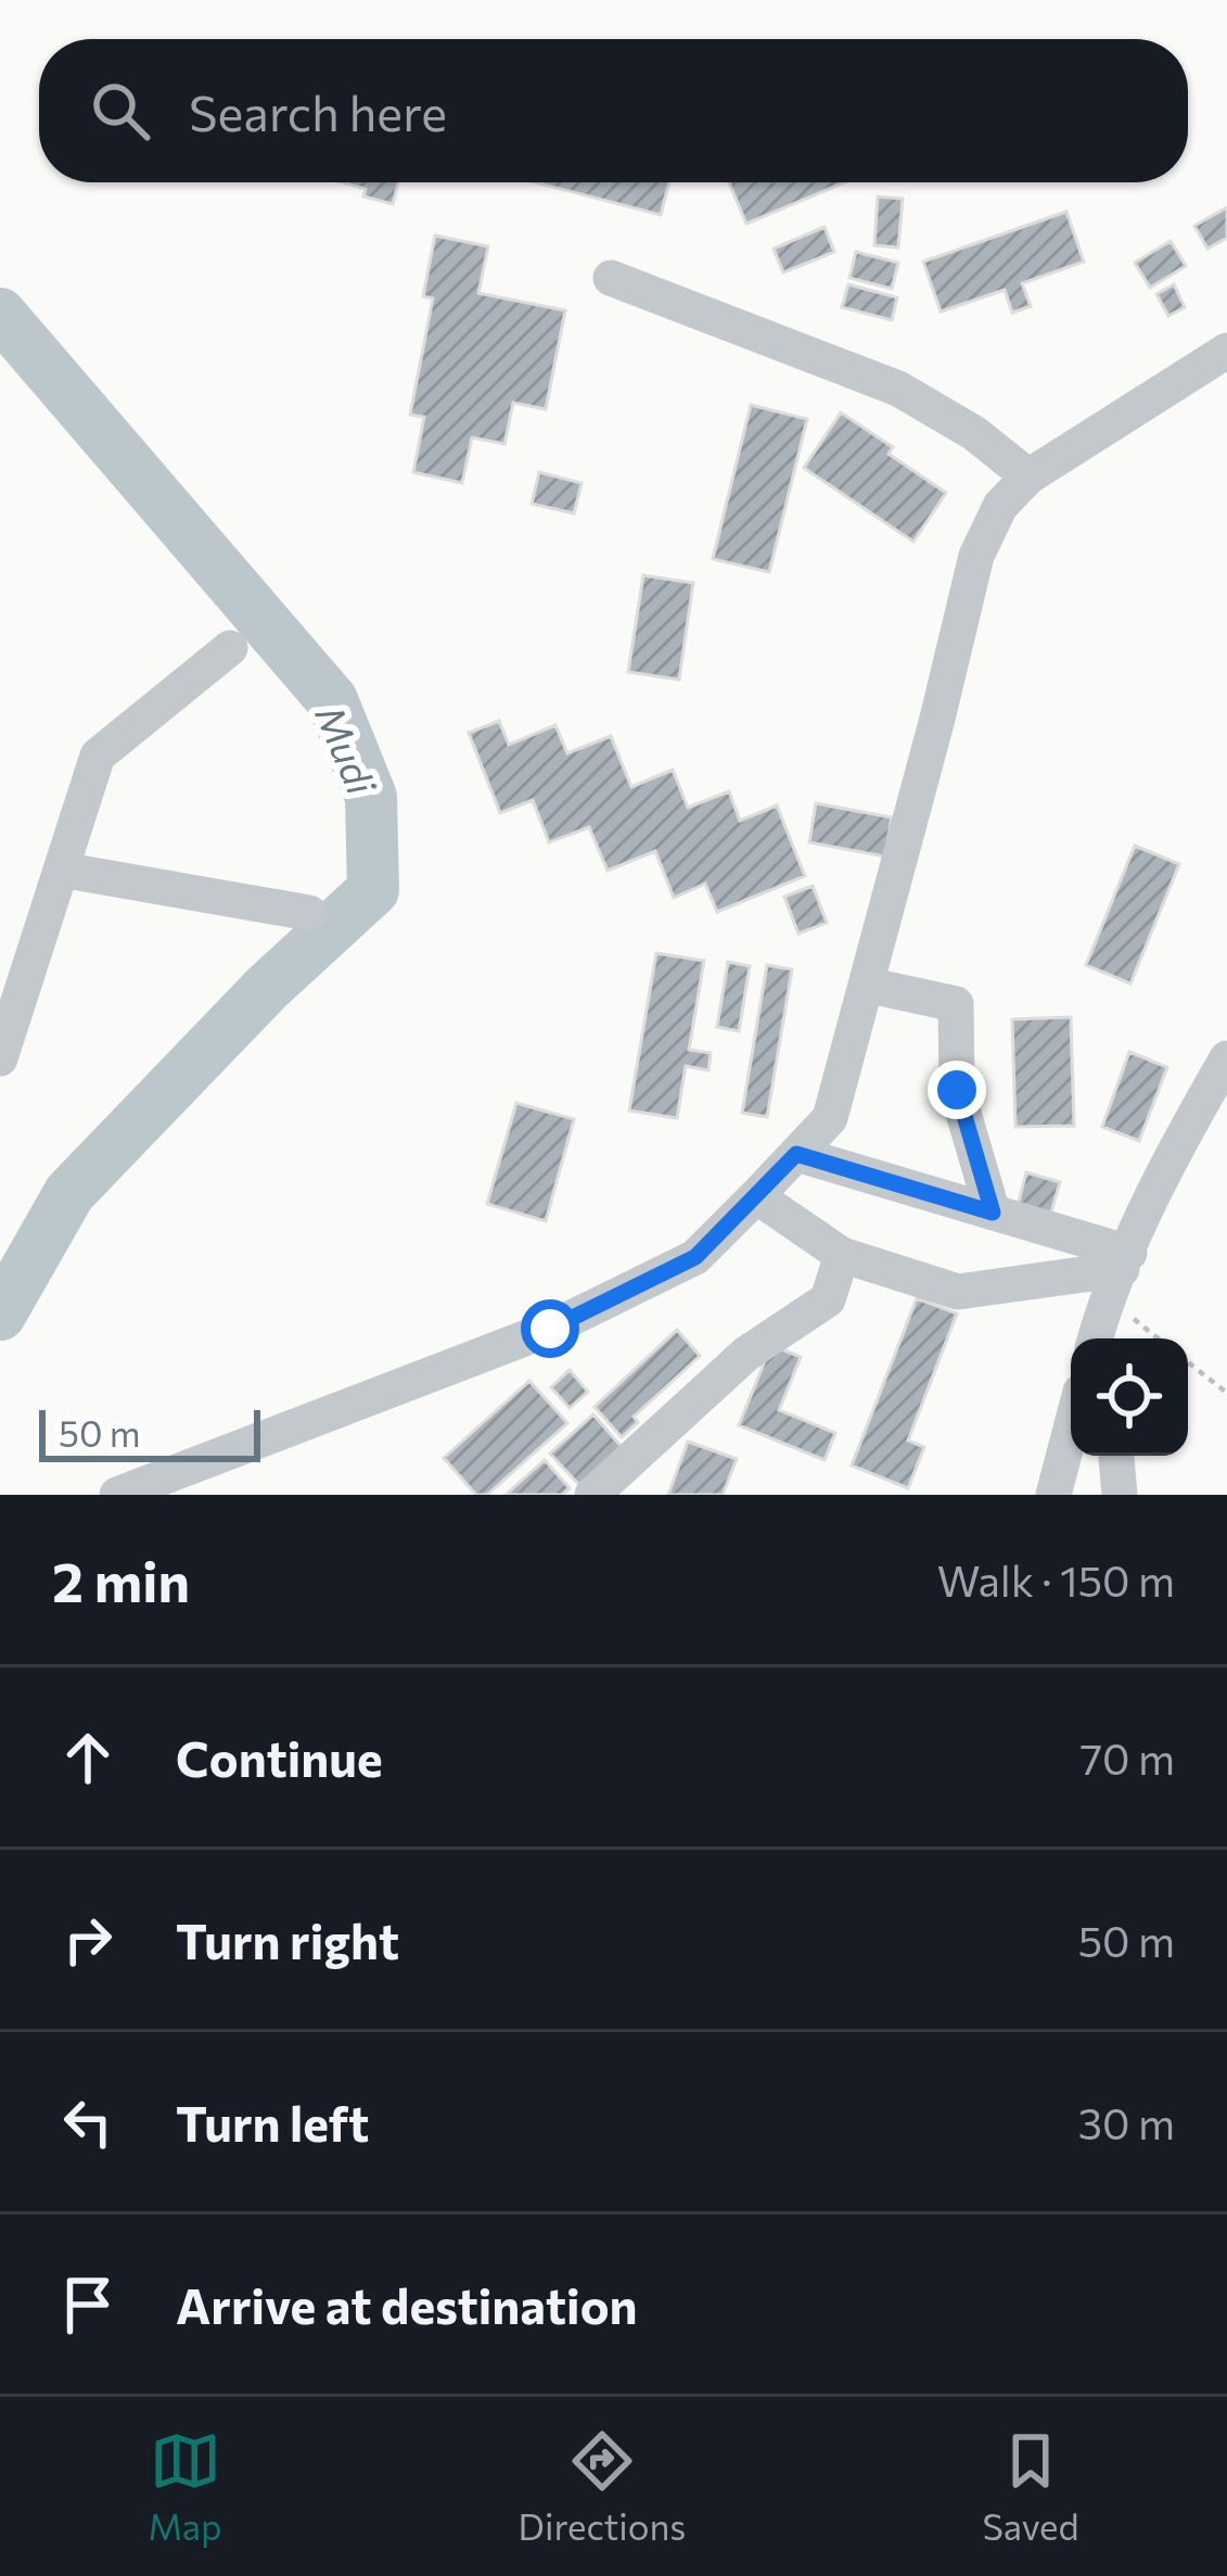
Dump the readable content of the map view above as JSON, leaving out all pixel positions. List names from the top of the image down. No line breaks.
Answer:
{"water":["Mudi"],"scale_bar":"50 m","page":{"search":"Search here","scale":"50 m","heading":["2 min","Walk · 150 m"],"list":[["Continue","70 m"],["Turn right","50 m"],["Turn left","30 m"],"Arrive at destination"],"nav":["Map","Directions","Saved"]}}
